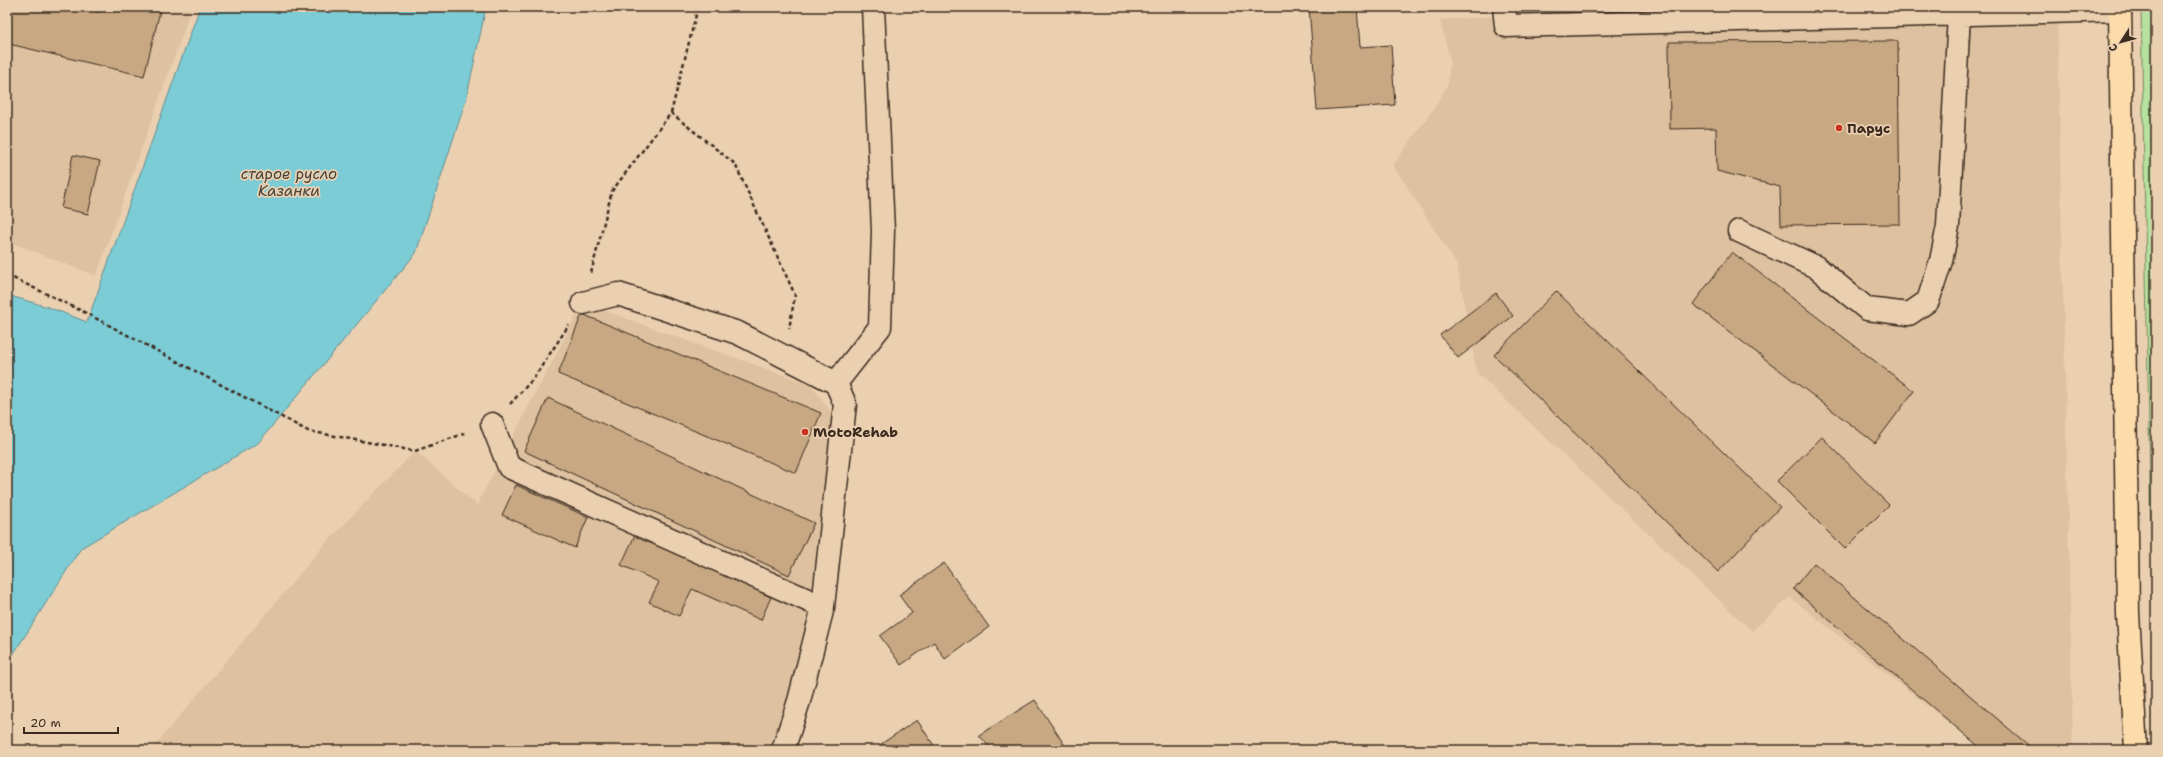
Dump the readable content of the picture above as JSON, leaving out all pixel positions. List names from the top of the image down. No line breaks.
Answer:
{"water":["старое русло Казанки"],"places":["Парус","MotoRehab"],"scale_bar":"20 m","north":"bottom left"}
